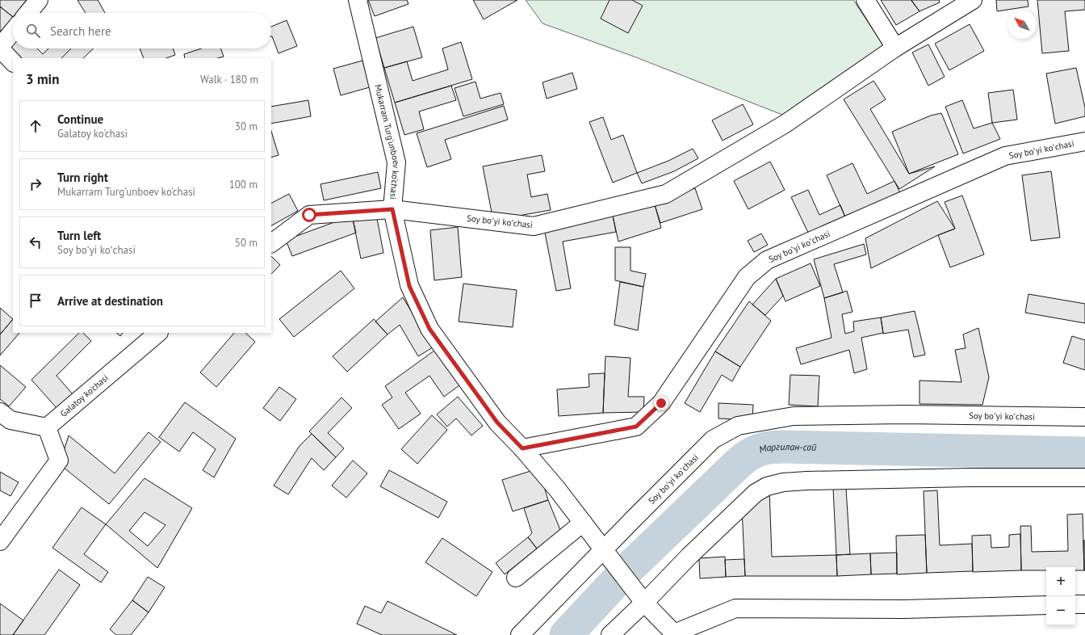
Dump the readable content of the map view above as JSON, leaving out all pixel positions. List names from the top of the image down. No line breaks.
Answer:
{"streets":{"street":["Mukarram Turg'unboev ko'chasi","Soy boʻyi koʻchasi","Galatoy ko'chasi"]},"crossings":[["Mukarram Turg'unboev ko'chasi","Soy boʻyi koʻchasi"]],"water":["Маргилан-сай"],"north":"top left","page":{"search":"Search here","heading":["3 min","Walk · 180 m"],"list":[["Continue","Galatoy ko'chasi","30 m"],["Turn right","Mukarram Turg'unboev ko'chasi","100 m"],["Turn left","Soy boʻyi koʻchasi","50 m"],"Arrive at destination"],"map_buttons":["+","−"]}}
